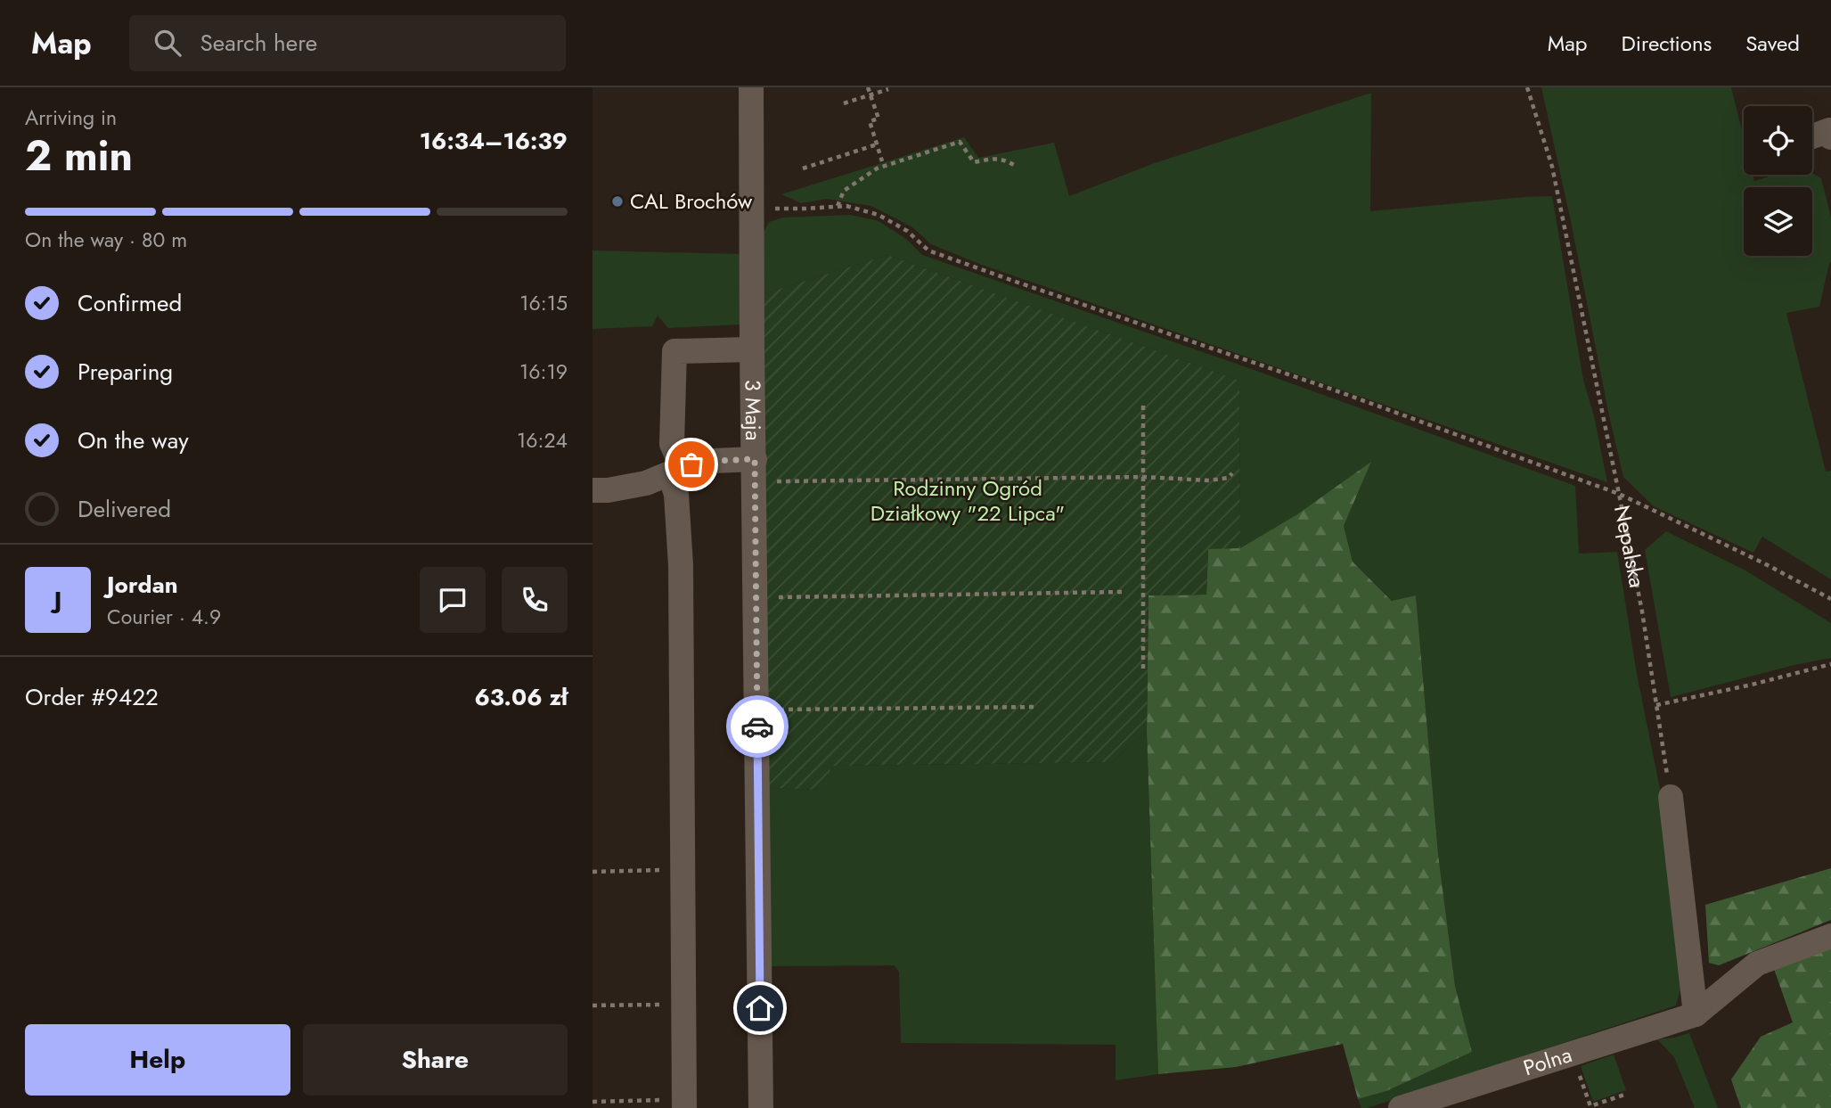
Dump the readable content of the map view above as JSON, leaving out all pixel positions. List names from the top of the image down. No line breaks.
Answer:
{"streets":{"street":["3 Maja","Polna"],"path":["Nepalska"]},"parks":["Rodzinny Ogród Działkowy \"22 Lipca\""],"places":["CAL Brochów"],"page":{"header":"Map","search":"Search here","nav":["Map","Directions","Saved"],"heading":["2 min","Arriving in","16:34–16:39"],"panel":["Jordan","Courier · 4.9","Order #9422","63.06 zł"],"bar":"On the way · 80 m","list":[["Confirmed","16:15"],["Preparing","16:19"],["On the way","16:24"],"Delivered"],"round":"J","buttons":["Help","Share"]}}
